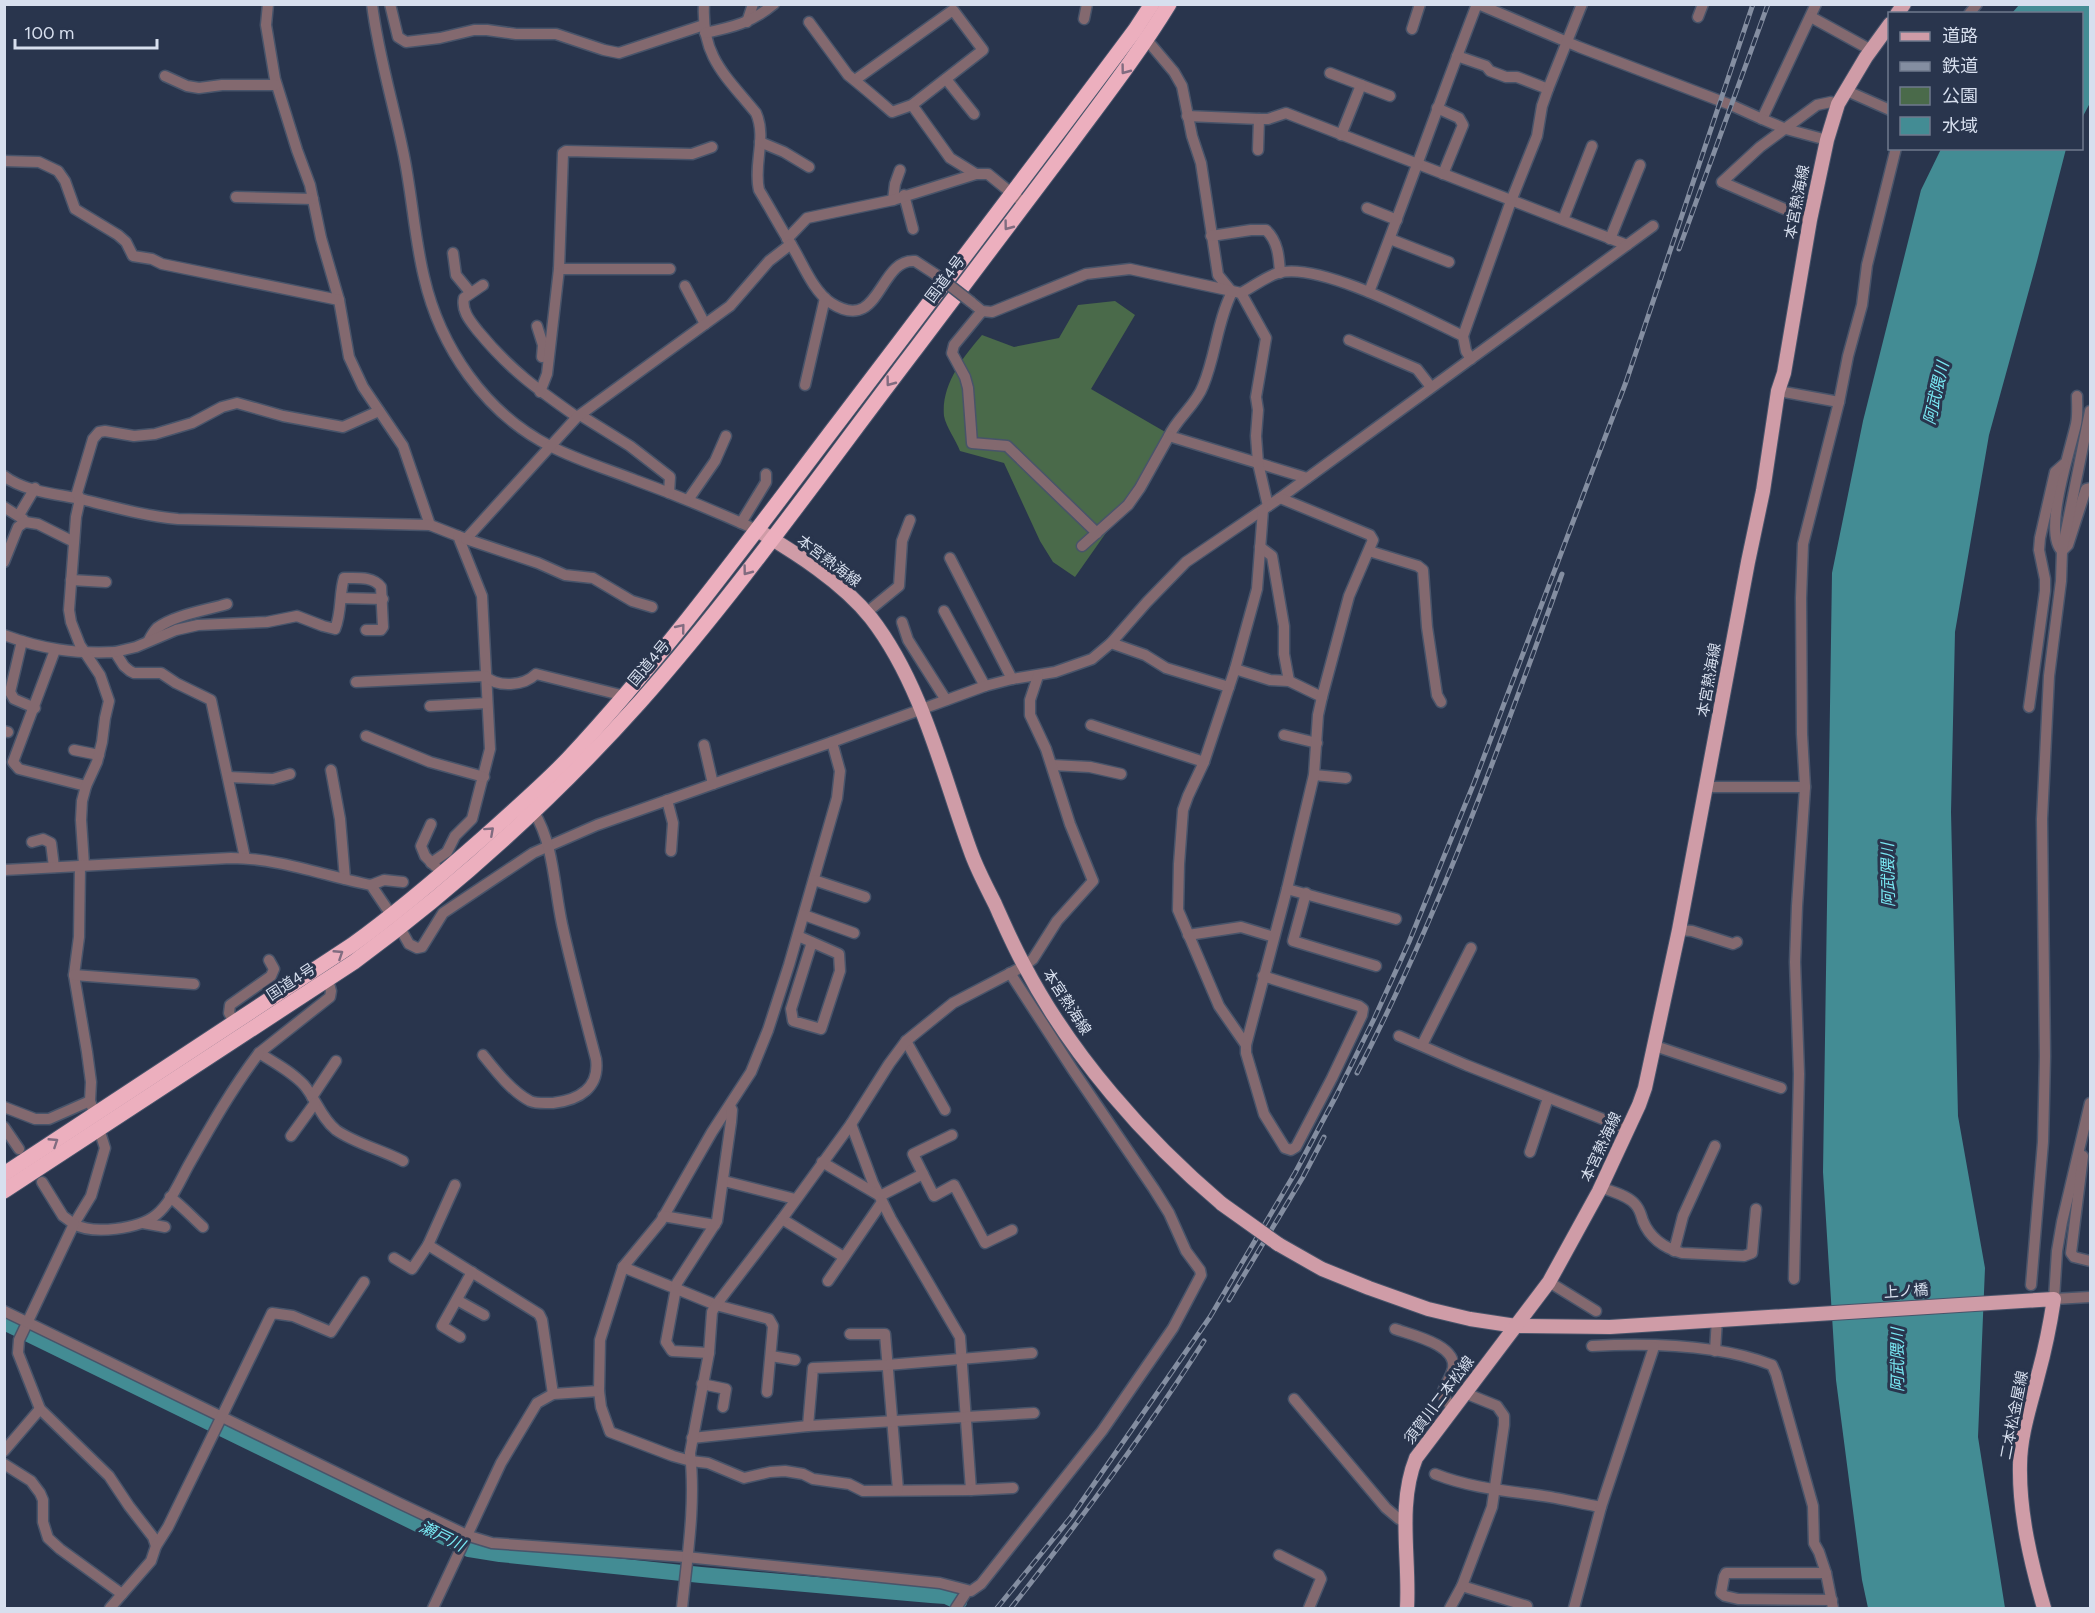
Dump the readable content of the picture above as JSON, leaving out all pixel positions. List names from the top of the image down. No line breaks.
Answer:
{"streets":{"highway":["国道4号"],"main road":["本宮熱海線","上ノ橋","須賀川二本松線","二本松金屋線"]},"crossings":[["本宮熱海線","国道4号"],["本宮熱海線","上ノ橋"],["本宮熱海線","須賀川二本松線"],["上ノ橋","二本松金屋線"]],"water":["阿武隈川","瀬戸川"],"legend":["道路","鉄道","公園","水域"],"scale_bar":"100 m"}
